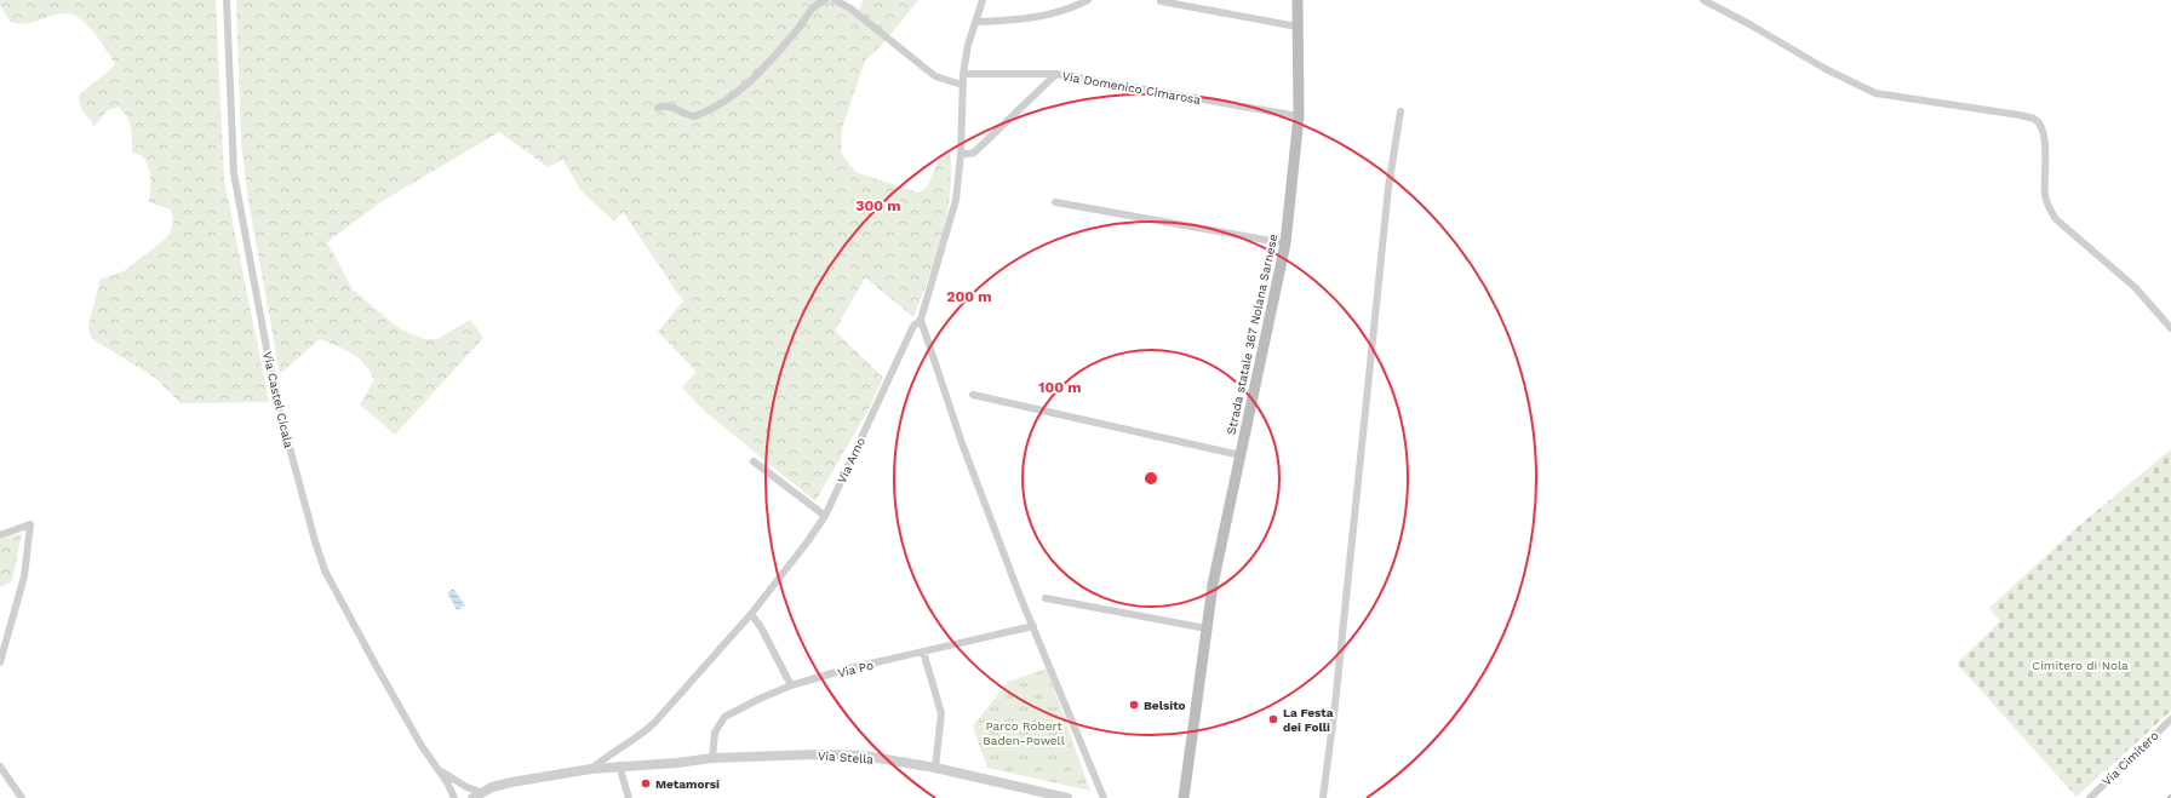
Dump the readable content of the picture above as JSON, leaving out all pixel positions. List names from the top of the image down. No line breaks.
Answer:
{"streets":{"main road":["Strada statale 367 Nolana Sarnese"],"street":["Via Domenico Cimarosa","Via Castel Cicala","Via Arno","Via Po","Via Stella","Via Cimitero"]},"crossings":[["Via Domenico Cimarosa","Strada statale 367 Nolana Sarnese"],["Via Domenico Cimarosa","Via Arno"],["Via Arno","Via Stella"],["Via Po","Via Stella"]],"parks":["Cimitero di Nola","Parco Robert Baden-Powell"],"places":["Belsito","La Festa dei Folli","Metamorsi"],"rings":["300 m","200 m","100 m"]}
